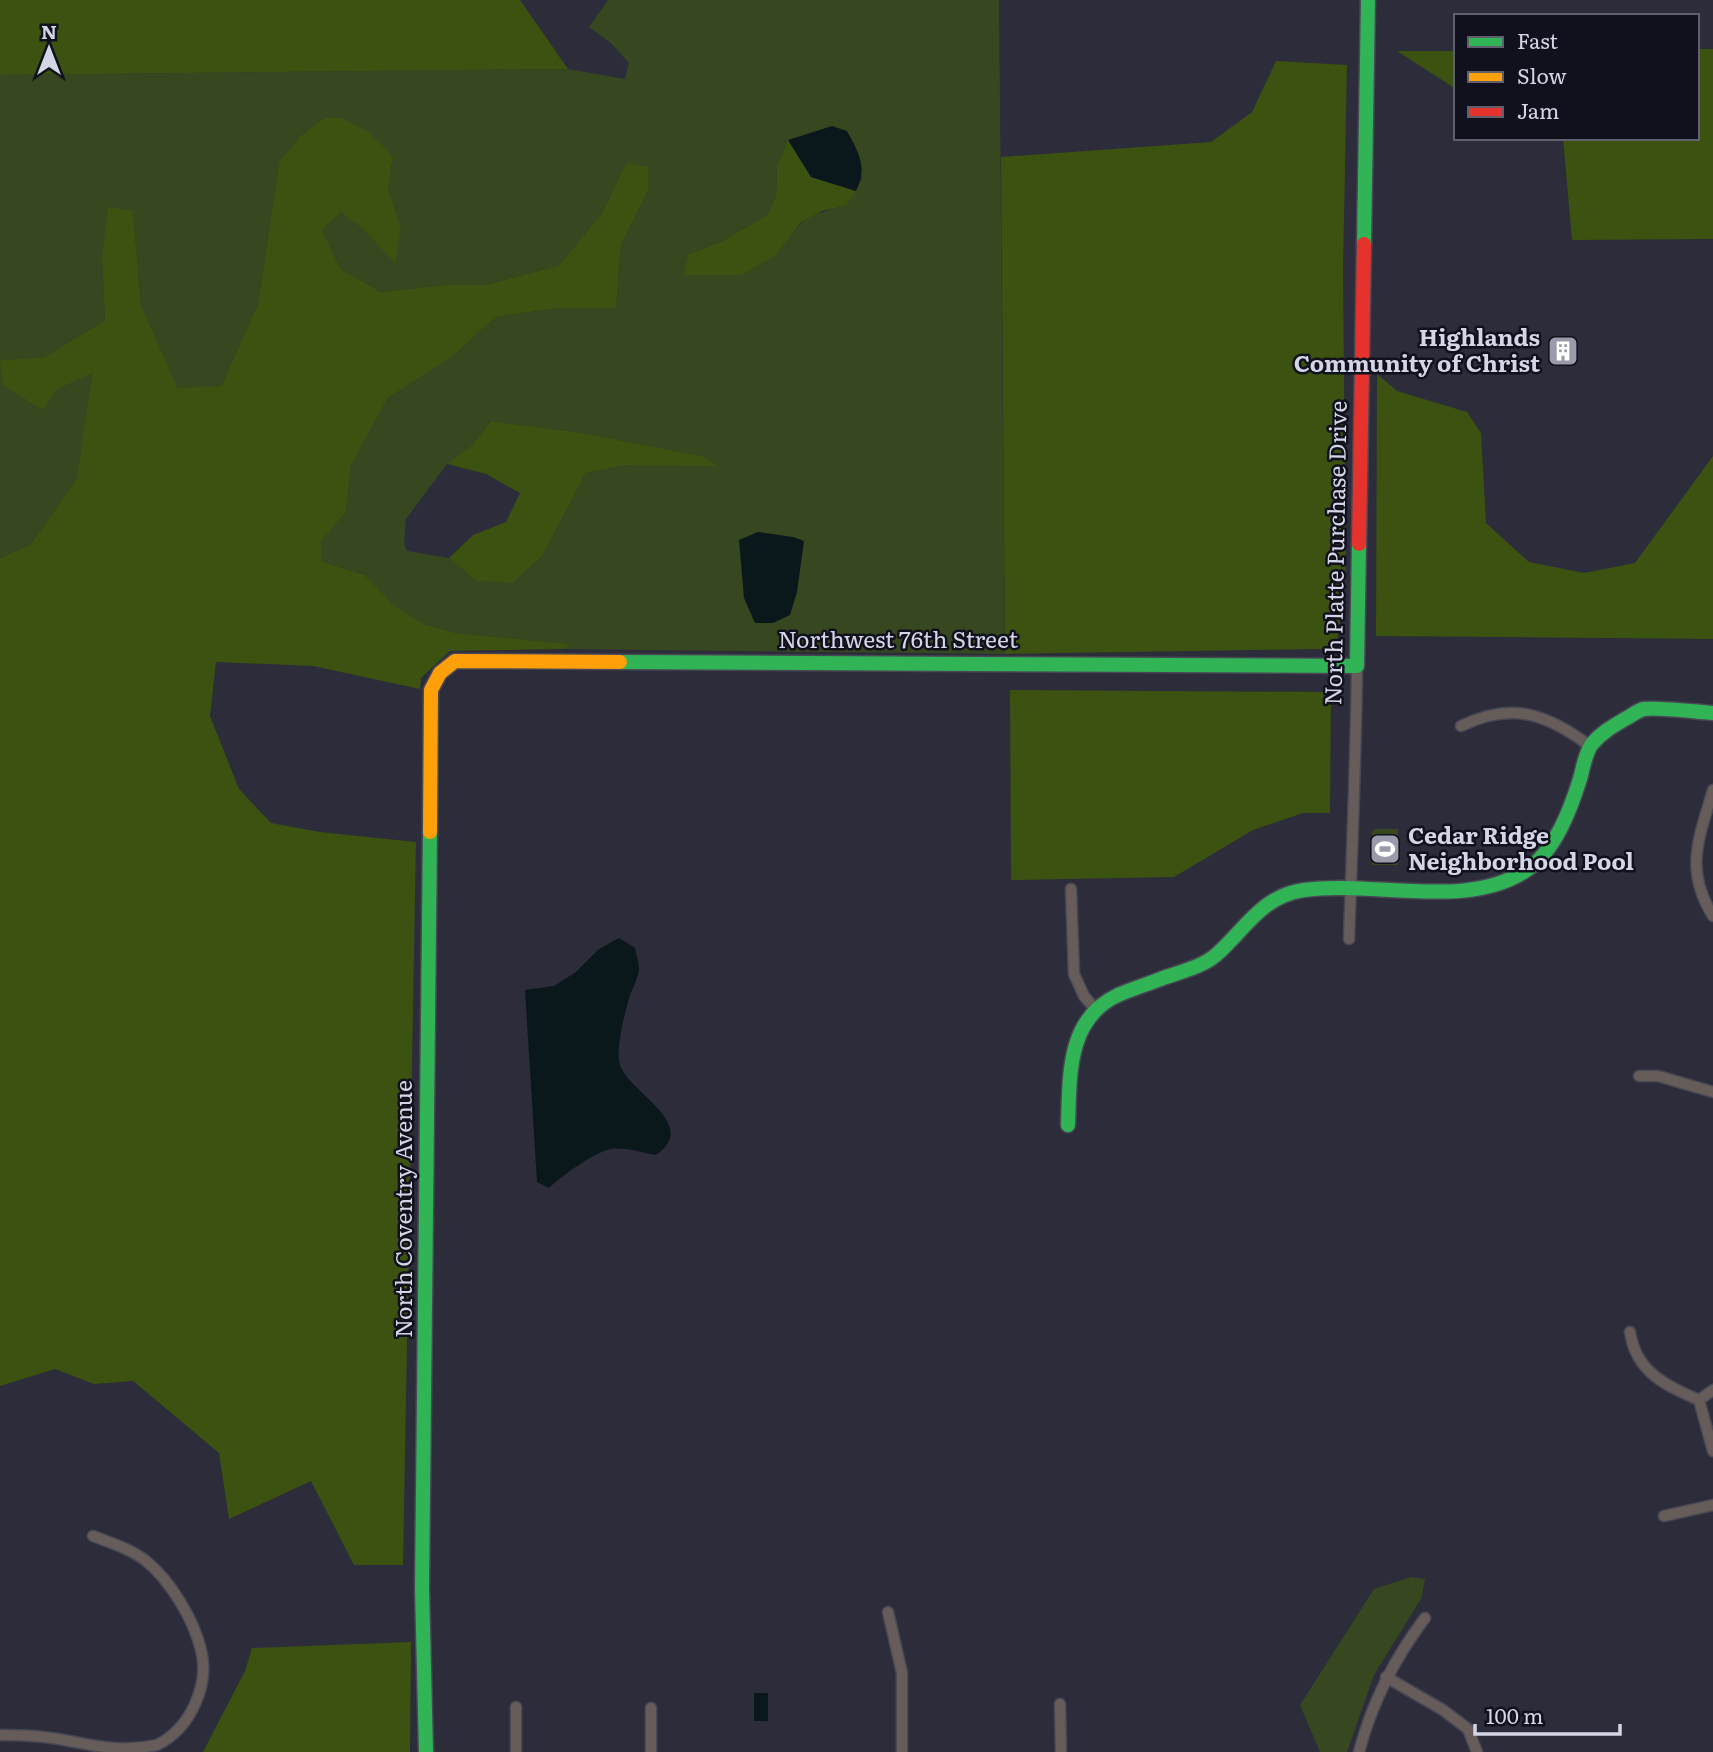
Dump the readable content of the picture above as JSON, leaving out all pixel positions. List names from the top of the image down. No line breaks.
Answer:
{"streets":{"street":["North Platte Purchase Drive","Northwest 76th Street","North Coventry Avenue"]},"crossings":[["North Platte Purchase Drive","Northwest 76th Street"],["Northwest 76th Street","North Coventry Avenue"]],"places":{"building":["Highlands Community of Christ"],"sports":["Cedar Ridge Neighborhood Pool"]},"legend":["Fast","Slow","Jam"],"scale_bar":"100 m","north":"top"}
